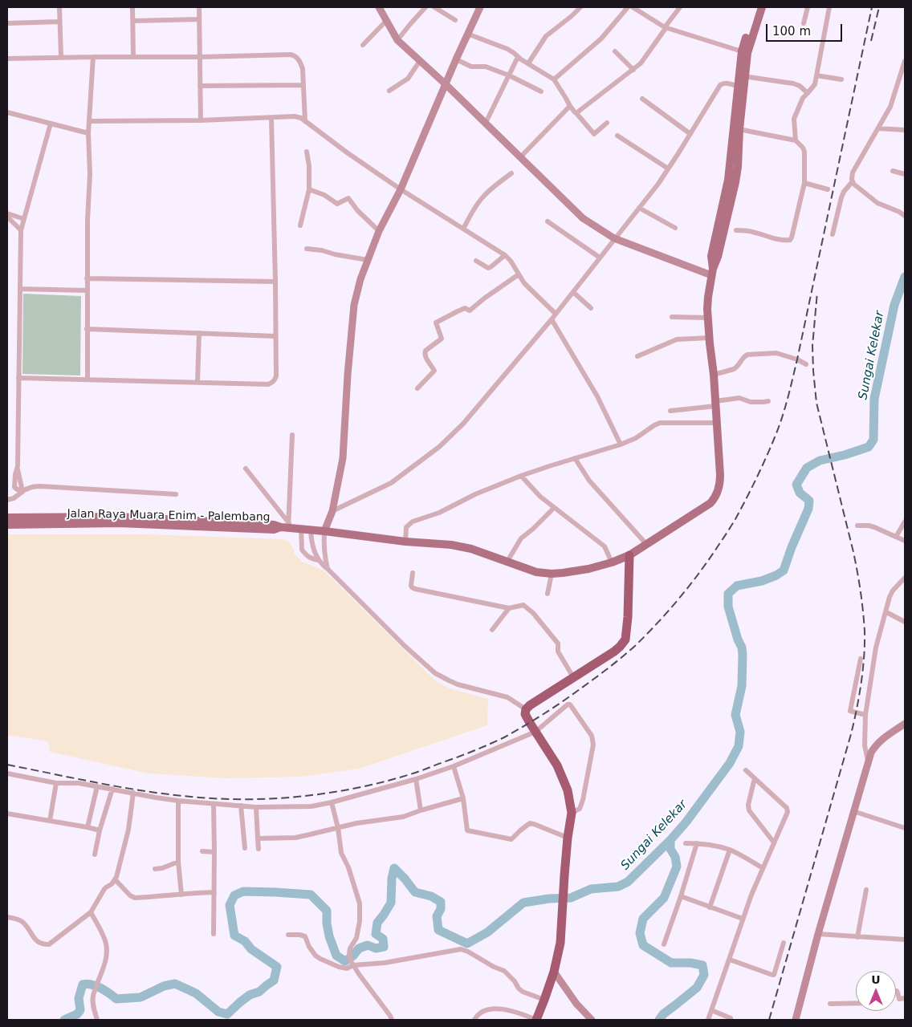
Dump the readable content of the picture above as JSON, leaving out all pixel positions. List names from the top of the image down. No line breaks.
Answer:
{"streets":{"main road":["Jalan Raya Muara Enim - Palembang"]},"water":["Sungai Kelekar"],"scale_bar":"100 m","north":"top"}
